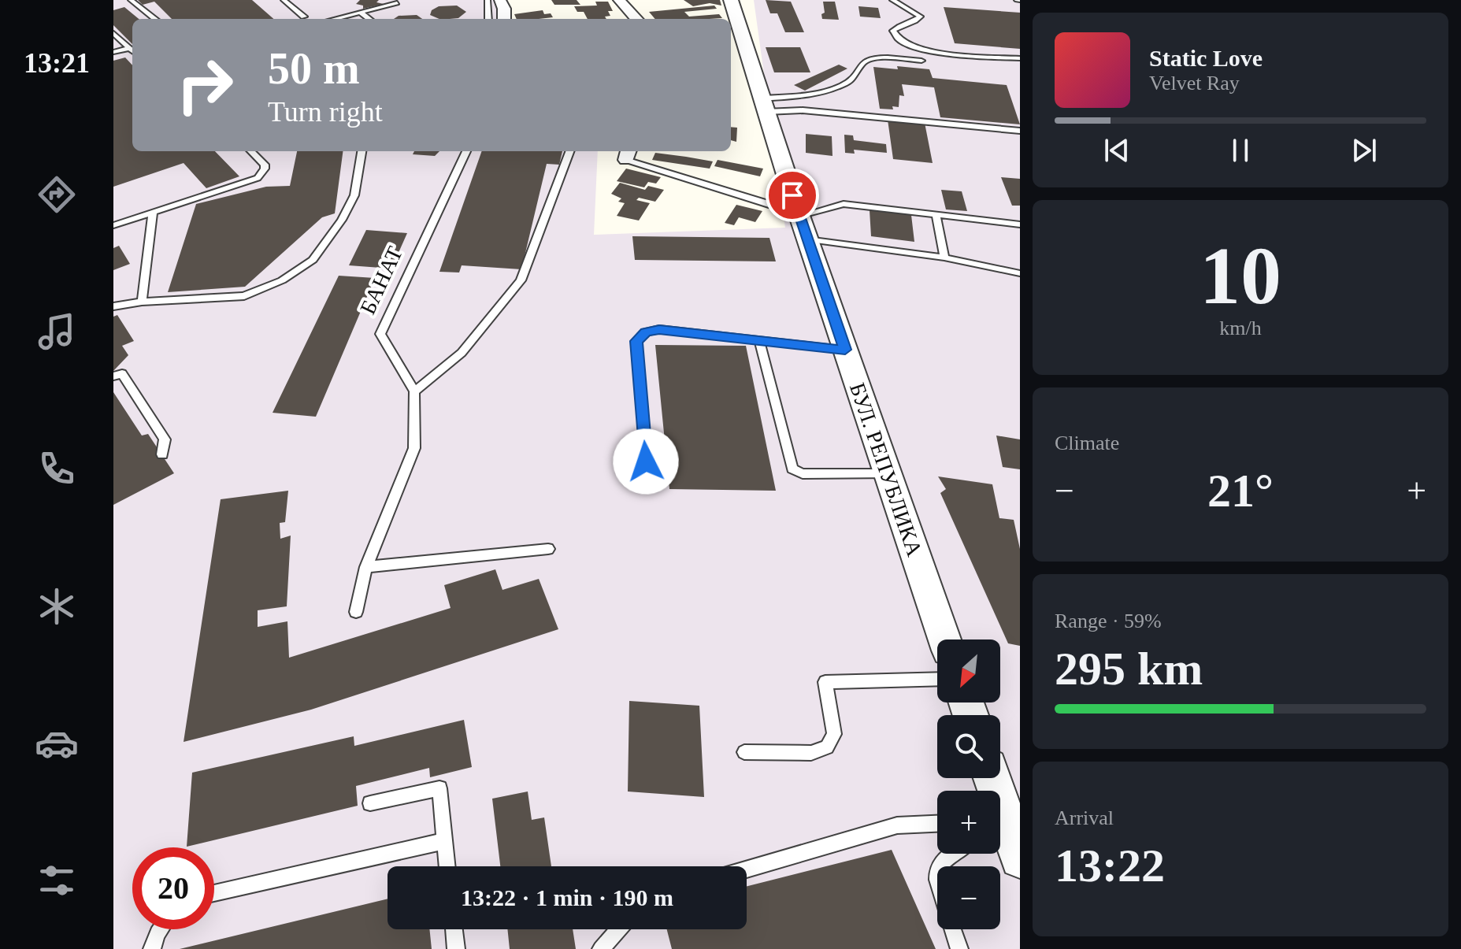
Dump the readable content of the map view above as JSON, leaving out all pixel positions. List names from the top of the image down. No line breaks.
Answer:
{"streets":{"street":["БУЛ. РЕПУБЛИКА"],"lane":["БАНАТ"]},"north":"bottom left","page":{"tabs":"13:21","turn":["50 m","Turn right"],"song":["Static Love","Velvet Ray"],"tile":[["10","km/h"],"Climate",["Range · 59%","295 km"],["Arrival","13:22"]],"heat":["−","21°","+"],"map_buttons":["+","−"],"limit":"20","trip":"13:22 · 1 min · 190 m"}}
